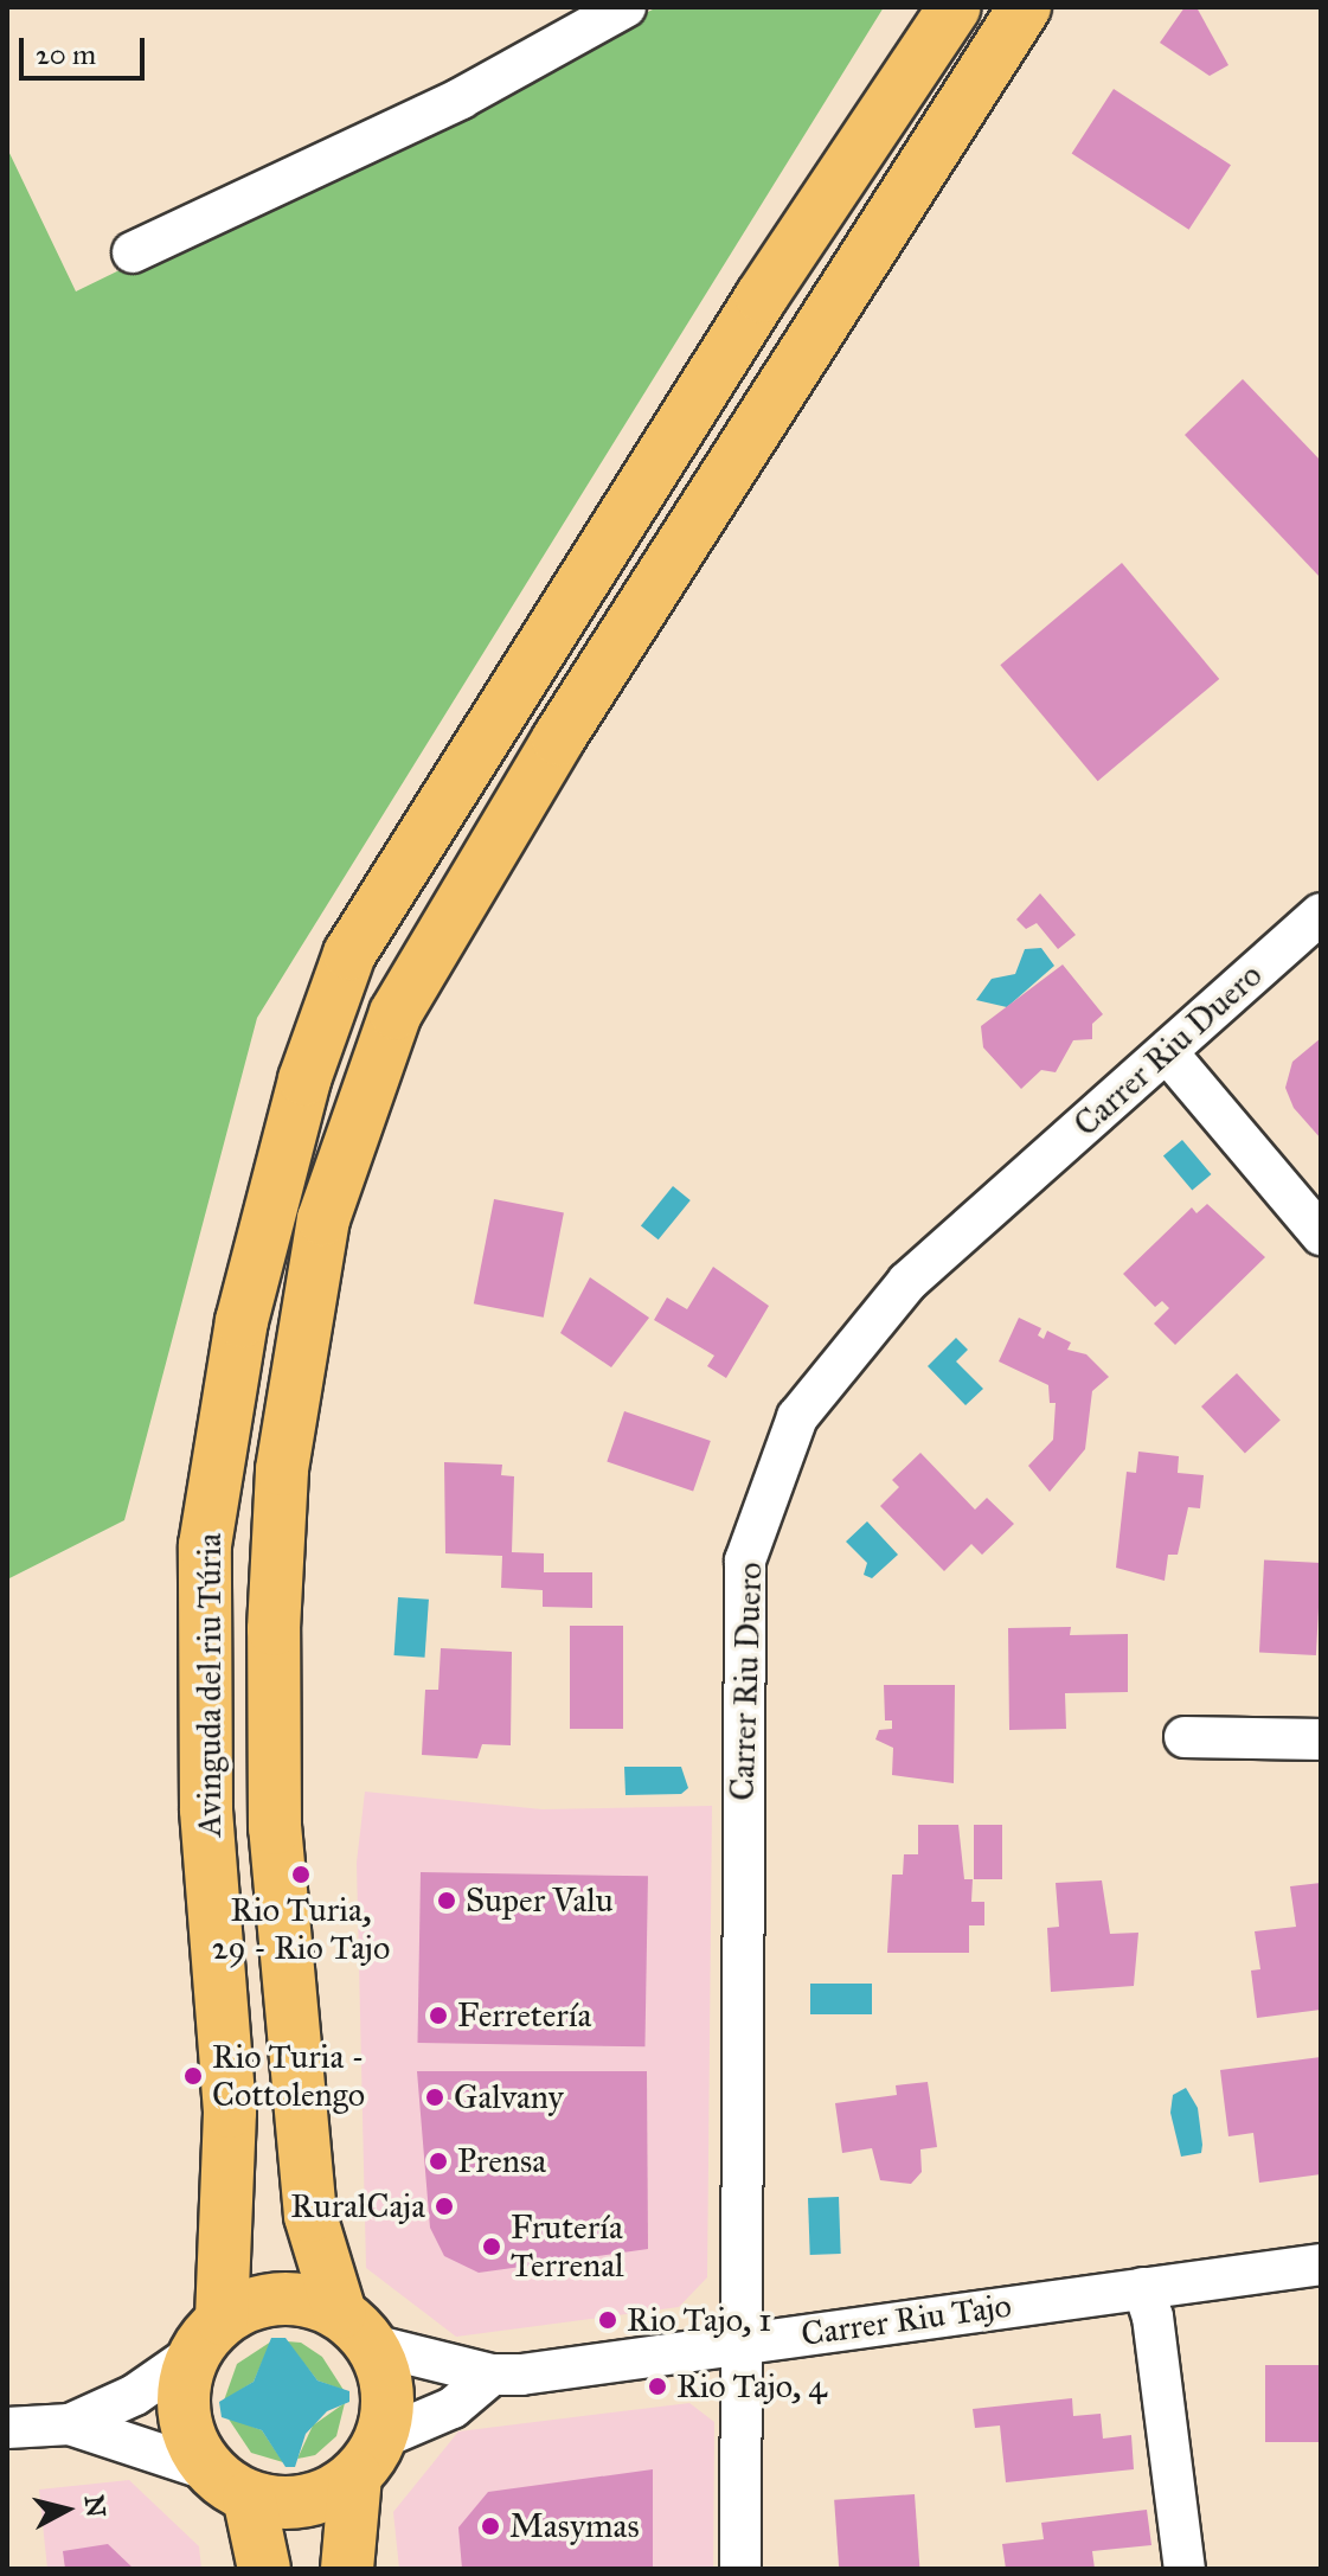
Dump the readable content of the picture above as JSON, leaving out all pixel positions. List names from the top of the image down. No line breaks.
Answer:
{"streets":{"main road":["Avinguda del riu Túria"],"street":["Carrer Riu Duero","Carrer Riu Tajo"]},"crossings":[["Carrer Riu Duero","Carrer Riu Tajo"],["Avinguda del riu Túria","Carrer Riu Tajo"]],"places":["Rio Turia, 29 - Rio Tajo","Super Valu","Ferretería","Rio Turia - Cottolengo","Galvany","Prensa","RuralCaja","Frutería Terrenal","Rio Tajo, 1","Rio Tajo, 4","Masymas"],"scale_bar":"20 m","north":"right"}
